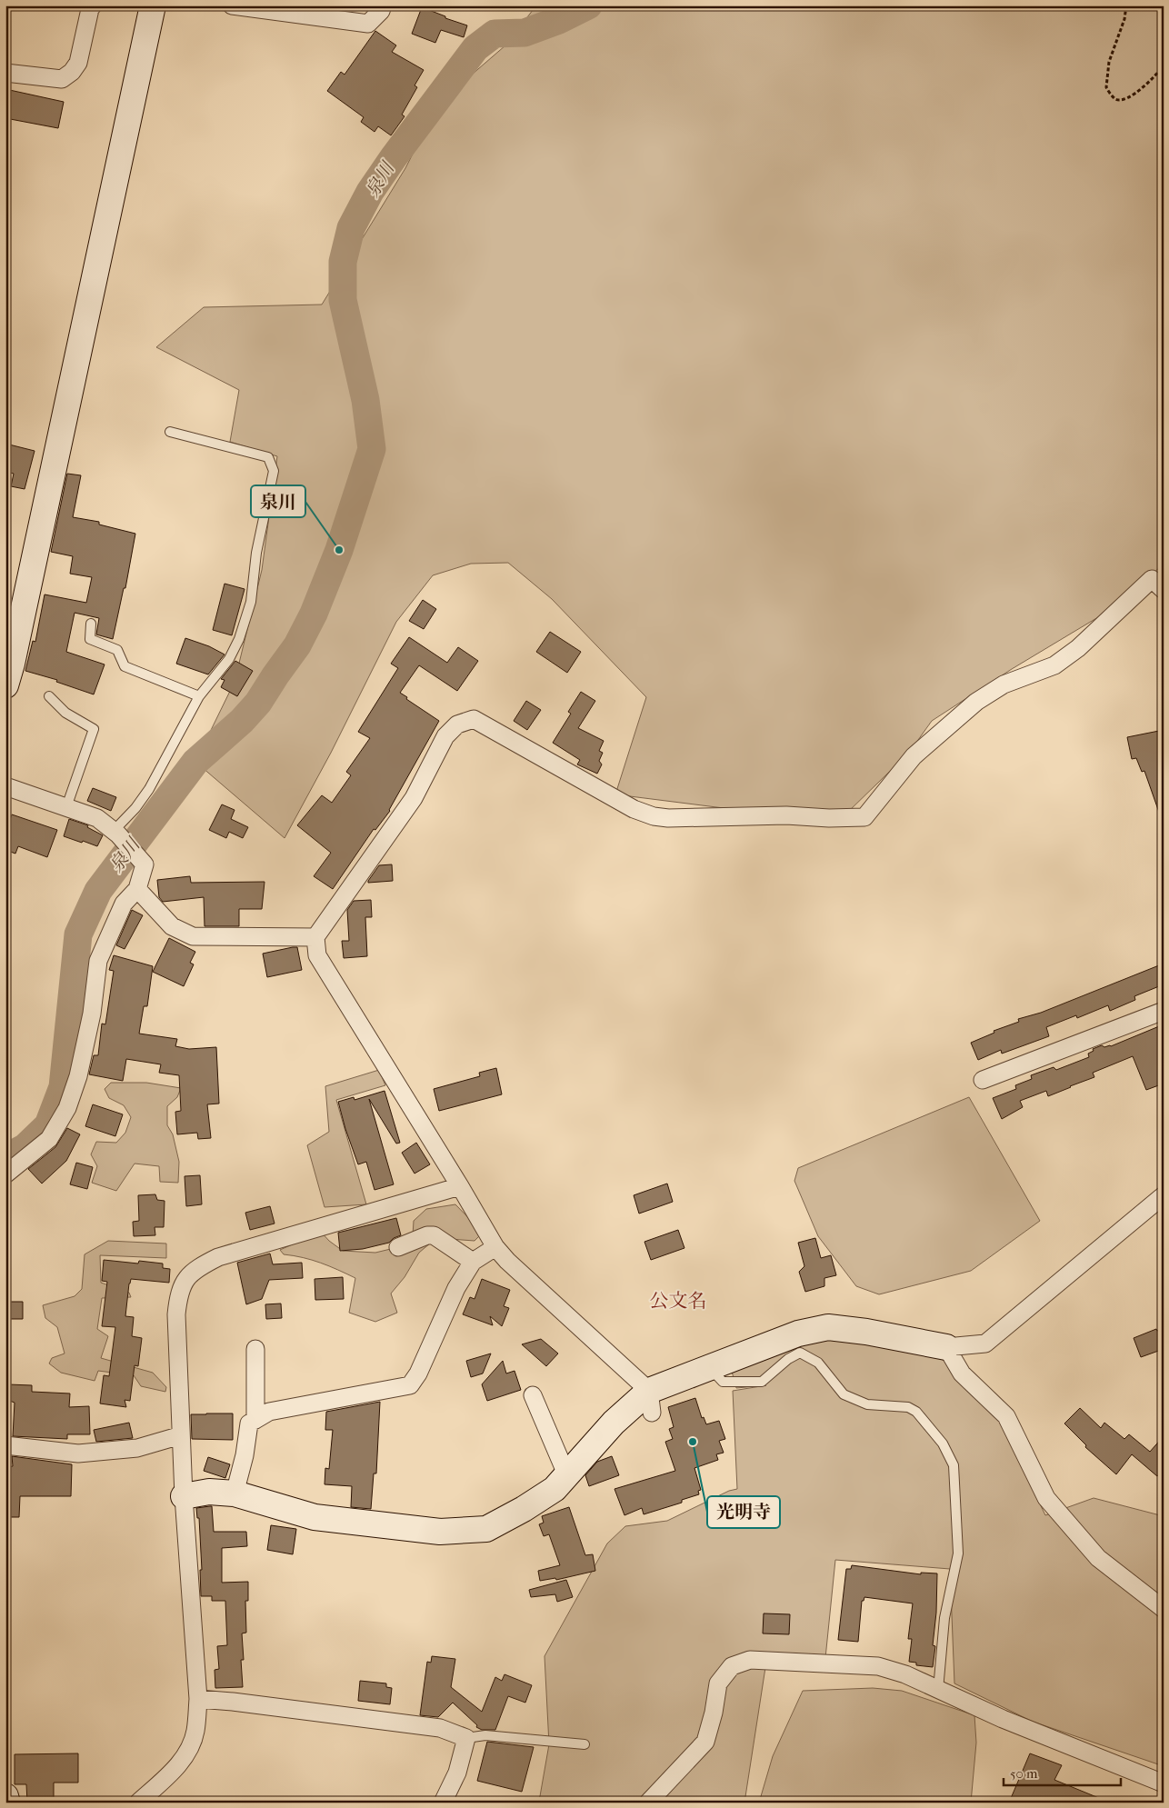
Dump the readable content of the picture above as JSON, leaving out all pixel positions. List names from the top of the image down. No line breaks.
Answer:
{"districts":["公文名"],"water":["泉川"],"places":["泉川","光明寺"],"scale_bar":"50 m"}
